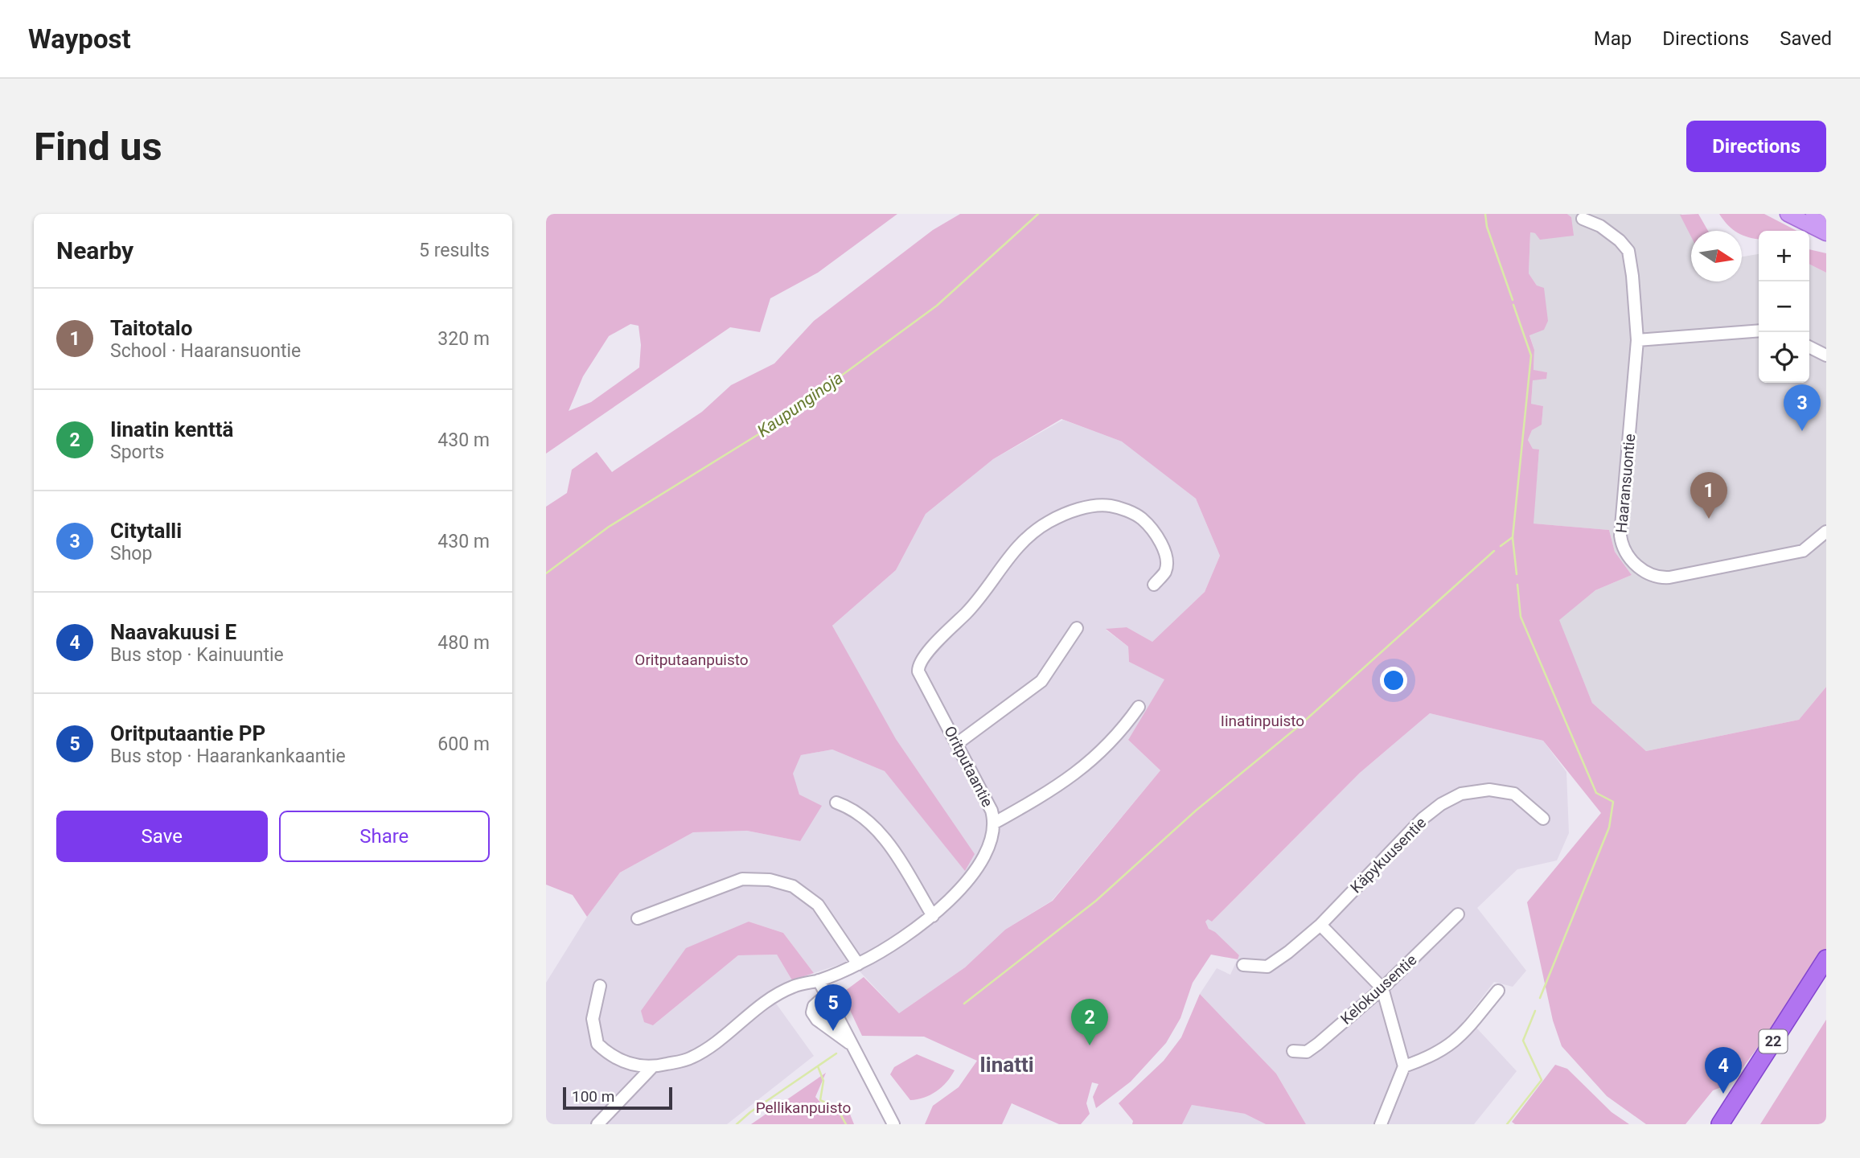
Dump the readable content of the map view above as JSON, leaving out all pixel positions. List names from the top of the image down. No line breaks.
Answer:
{"streets":{"highway":["22"],"street":["Haaransuontie","Oritputaantie","Käpykuusentie","Kelokuusentie"]},"districts":["Iinatti"],"water":["Kaupunginoja"],"parks":["Oritputaanpuisto","Iinatinpuisto","Pellikanpuisto"],"scale_bar":"100 m","north":"right","page":{"header":"Waypost","nav":["Map","Directions","Saved"],"buttons":["Directions",["Save","Share"]],"title":"Find us","heading":["Nearby","5 results"],"map_buttons":["+","−"],"list":[{"mark":"1","name":"Taitotalo","note":"School · Haaransuontie","value":"320 m"},{"mark":"2","name":"Iinatin kenttä","note":"Sports","value":"430 m"},{"mark":"3","name":"Citytalli","note":"Shop","value":"430 m"},{"mark":"4","name":"Naavakuusi E","note":"Bus stop · Kainuuntie","value":"480 m"},{"mark":"5","name":"Oritputaantie PP","note":"Bus stop · Haarankankaantie","value":"600 m"}],"pins":["3","1","5","2","4"],"scale":"100 m"}}
